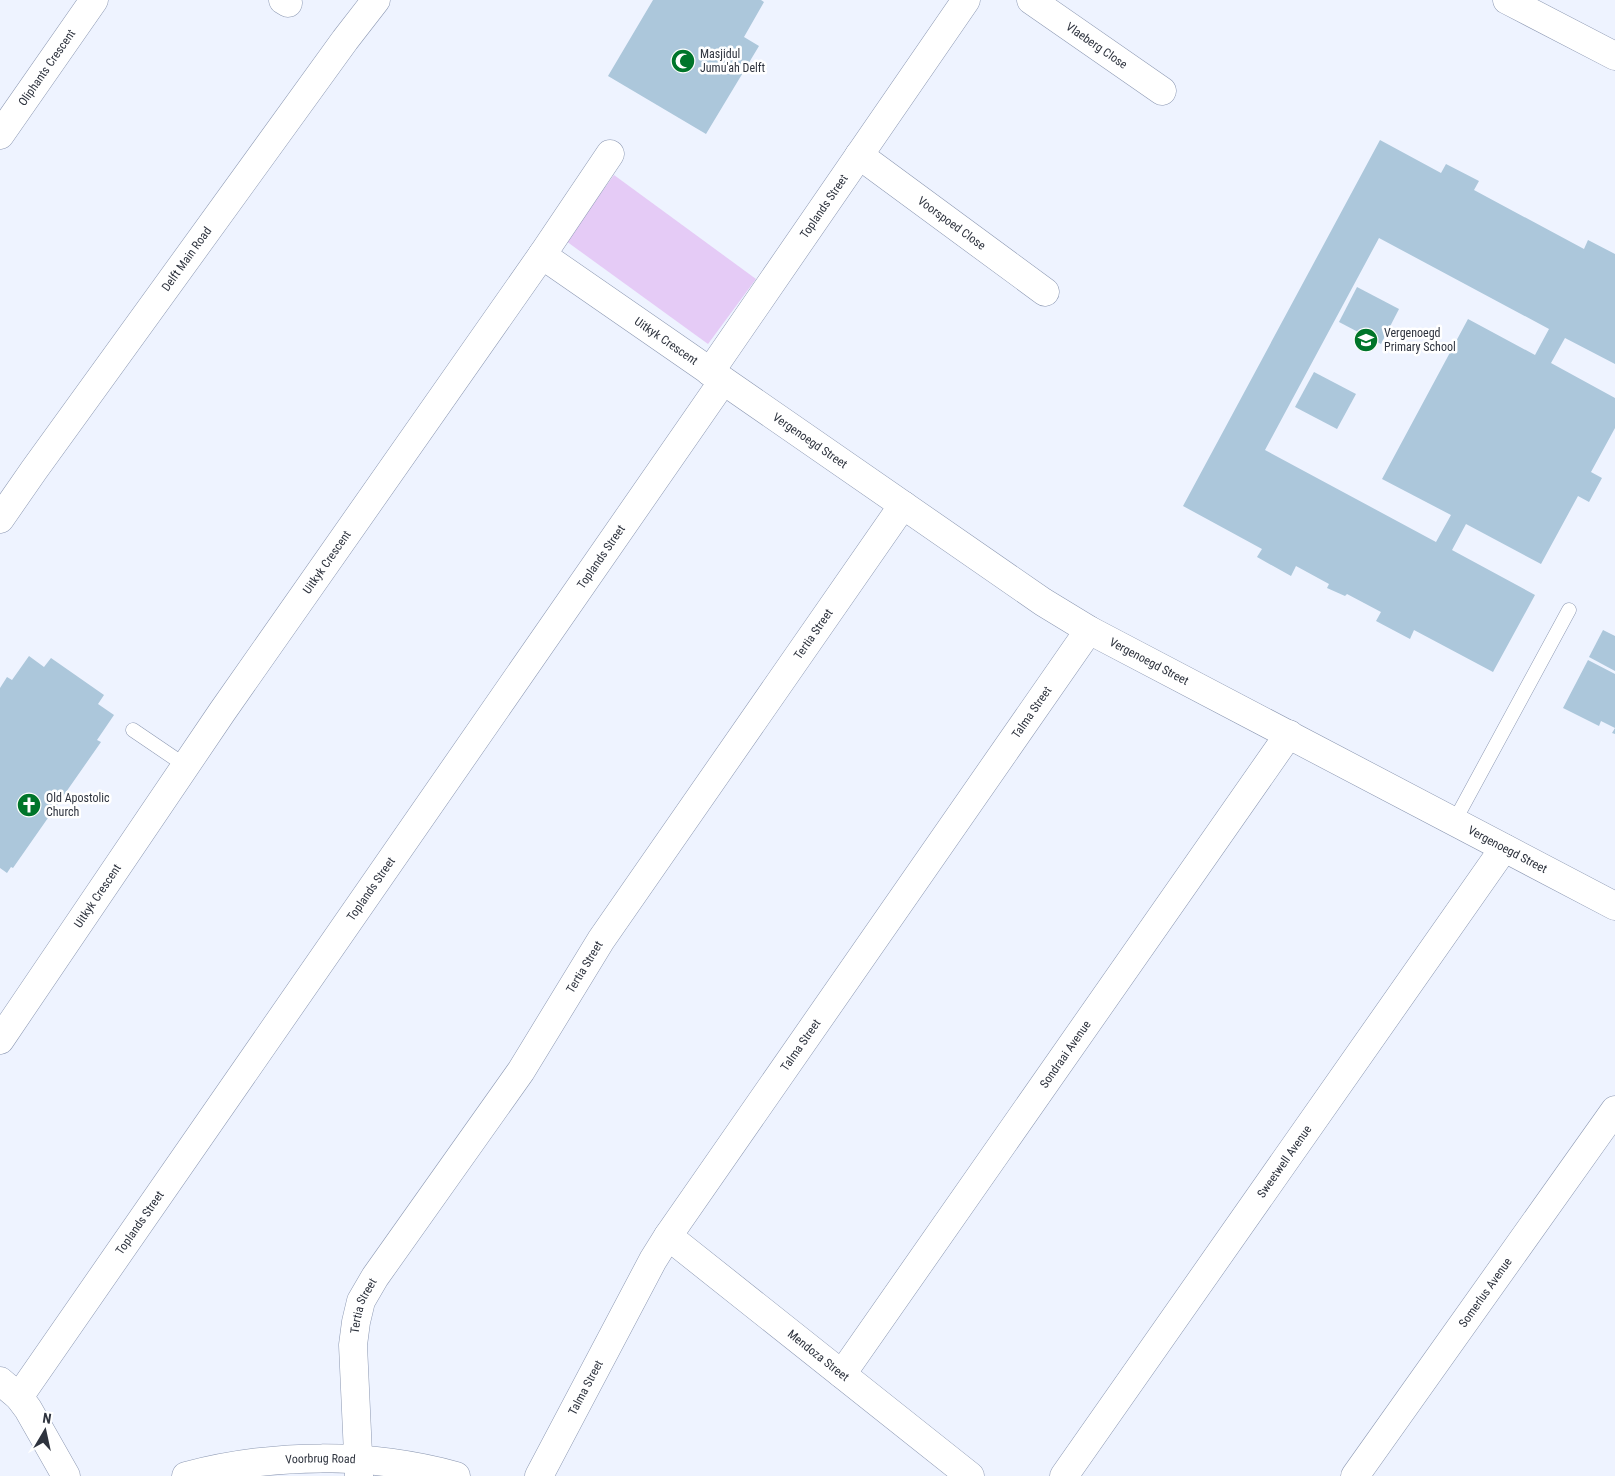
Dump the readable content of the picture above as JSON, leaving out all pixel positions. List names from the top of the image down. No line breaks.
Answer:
{"streets":{"street":["Vlaeberg Close","Oliphants Crescent","Toplands Street","Voorspoed Close","Delft Main Road","Uitkyk Crescent","Vergenoegd Street","Tertia Street","Talma Street","Sondraai Avenue","Sweetwell Avenue","Somerlus Avenue","Mendoza Street","Voorbrug Road"]},"crossings":[["Toplands Street","Voorspoed Close"],["Toplands Street","Uitkyk Crescent"],["Toplands Street","Vergenoegd Street"],["Uitkyk Crescent","Vergenoegd Street"],["Vergenoegd Street","Tertia Street"],["Vergenoegd Street","Talma Street"],["Vergenoegd Street","Sondraai Avenue"],["Vergenoegd Street","Sweetwell Avenue"],["Tertia Street","Voorbrug Road"],["Talma Street","Mendoza Street"],["Sondraai Avenue","Mendoza Street"]],"places":{"mosque":["Masjidul Jumu'ah Delft"],"school or university":["Vergenoegd Primary School"],"church":["Old Apostolic Church"]},"north":"top"}
